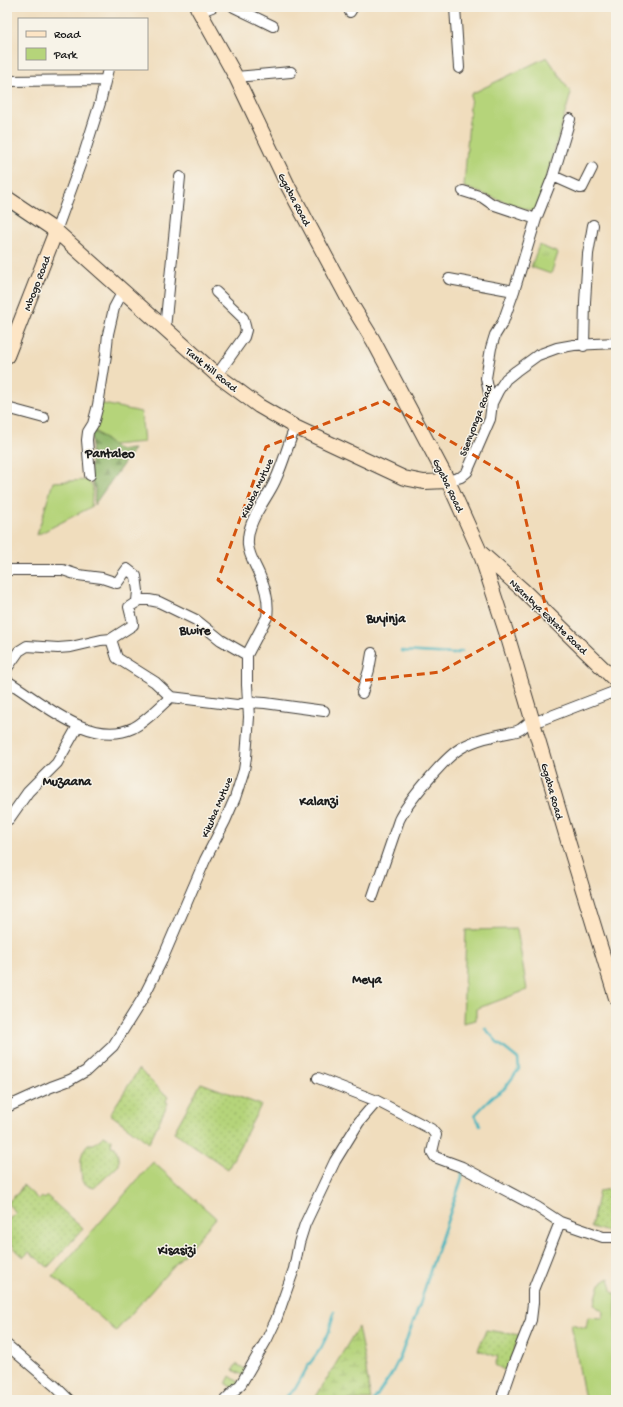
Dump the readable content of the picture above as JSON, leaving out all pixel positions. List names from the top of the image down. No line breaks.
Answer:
{"streets":{"main road":["Ggaba Road","Mbogo Road","Tank Hill Road","Nsambya Estate Road"],"street":["Ssenyonga Road","Kikuba Mutwe"]},"crossings":[["Ggaba Road","Tank Hill Road"],["Ggaba Road","Ssenyonga Road"],["Ggaba Road","Nsambya Estate Road"],["Mbogo Road","Tank Hill Road"],["Tank Hill Road","Ssenyonga Road"],["Tank Hill Road","Kikuba Mutwe"]],"districts":["Pantaleo","Buyinja","Bwire","Muzaana","Kalanzi","Meya","Kisasizi"],"legend":["Road","Park"]}
